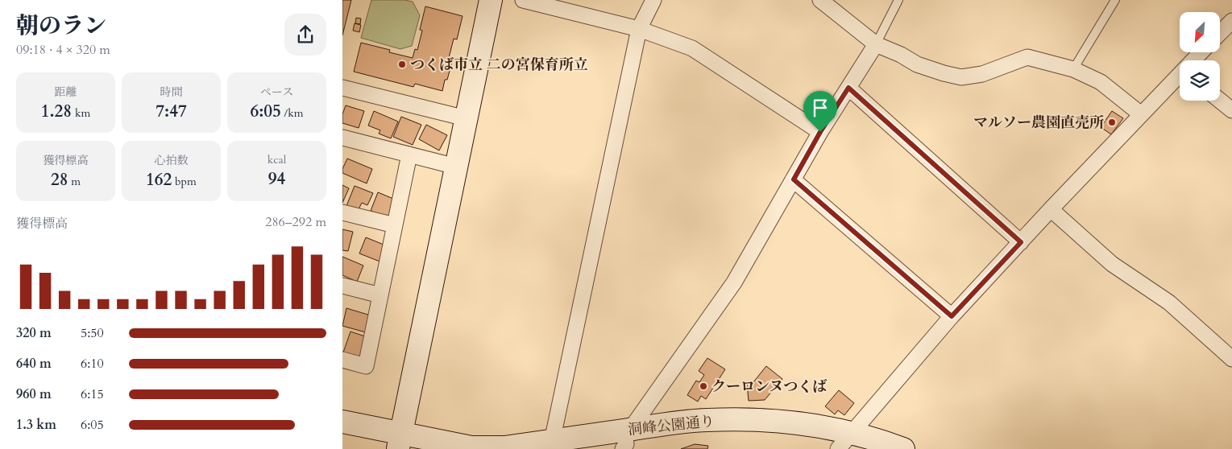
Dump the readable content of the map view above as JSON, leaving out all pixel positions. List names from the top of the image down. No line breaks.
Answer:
{"streets":{"street":["洞峰公園通り"]},"places":["つくば市立 二の宮保育所立","マルソー農園直売所","クーロンヌつくば"],"north":"bottom left","page":{"heading":["朝のラン","09:18 · 4 × 320 m"],"stats":[["距離","1.28 km"],["時間","7:47"],["ペース","6:05 /km"],["獲得標高","28 m"],["心拍数","162 bpm"],["kcal","94"]],"chart":["獲得標高","286–292 m"],"list":[{"name":"320 m","note":"5:50"},{"name":"640 m","note":"6:10"},{"name":"960 m","note":"6:15"},{"name":"1.3 km","note":"6:05"}]}}
